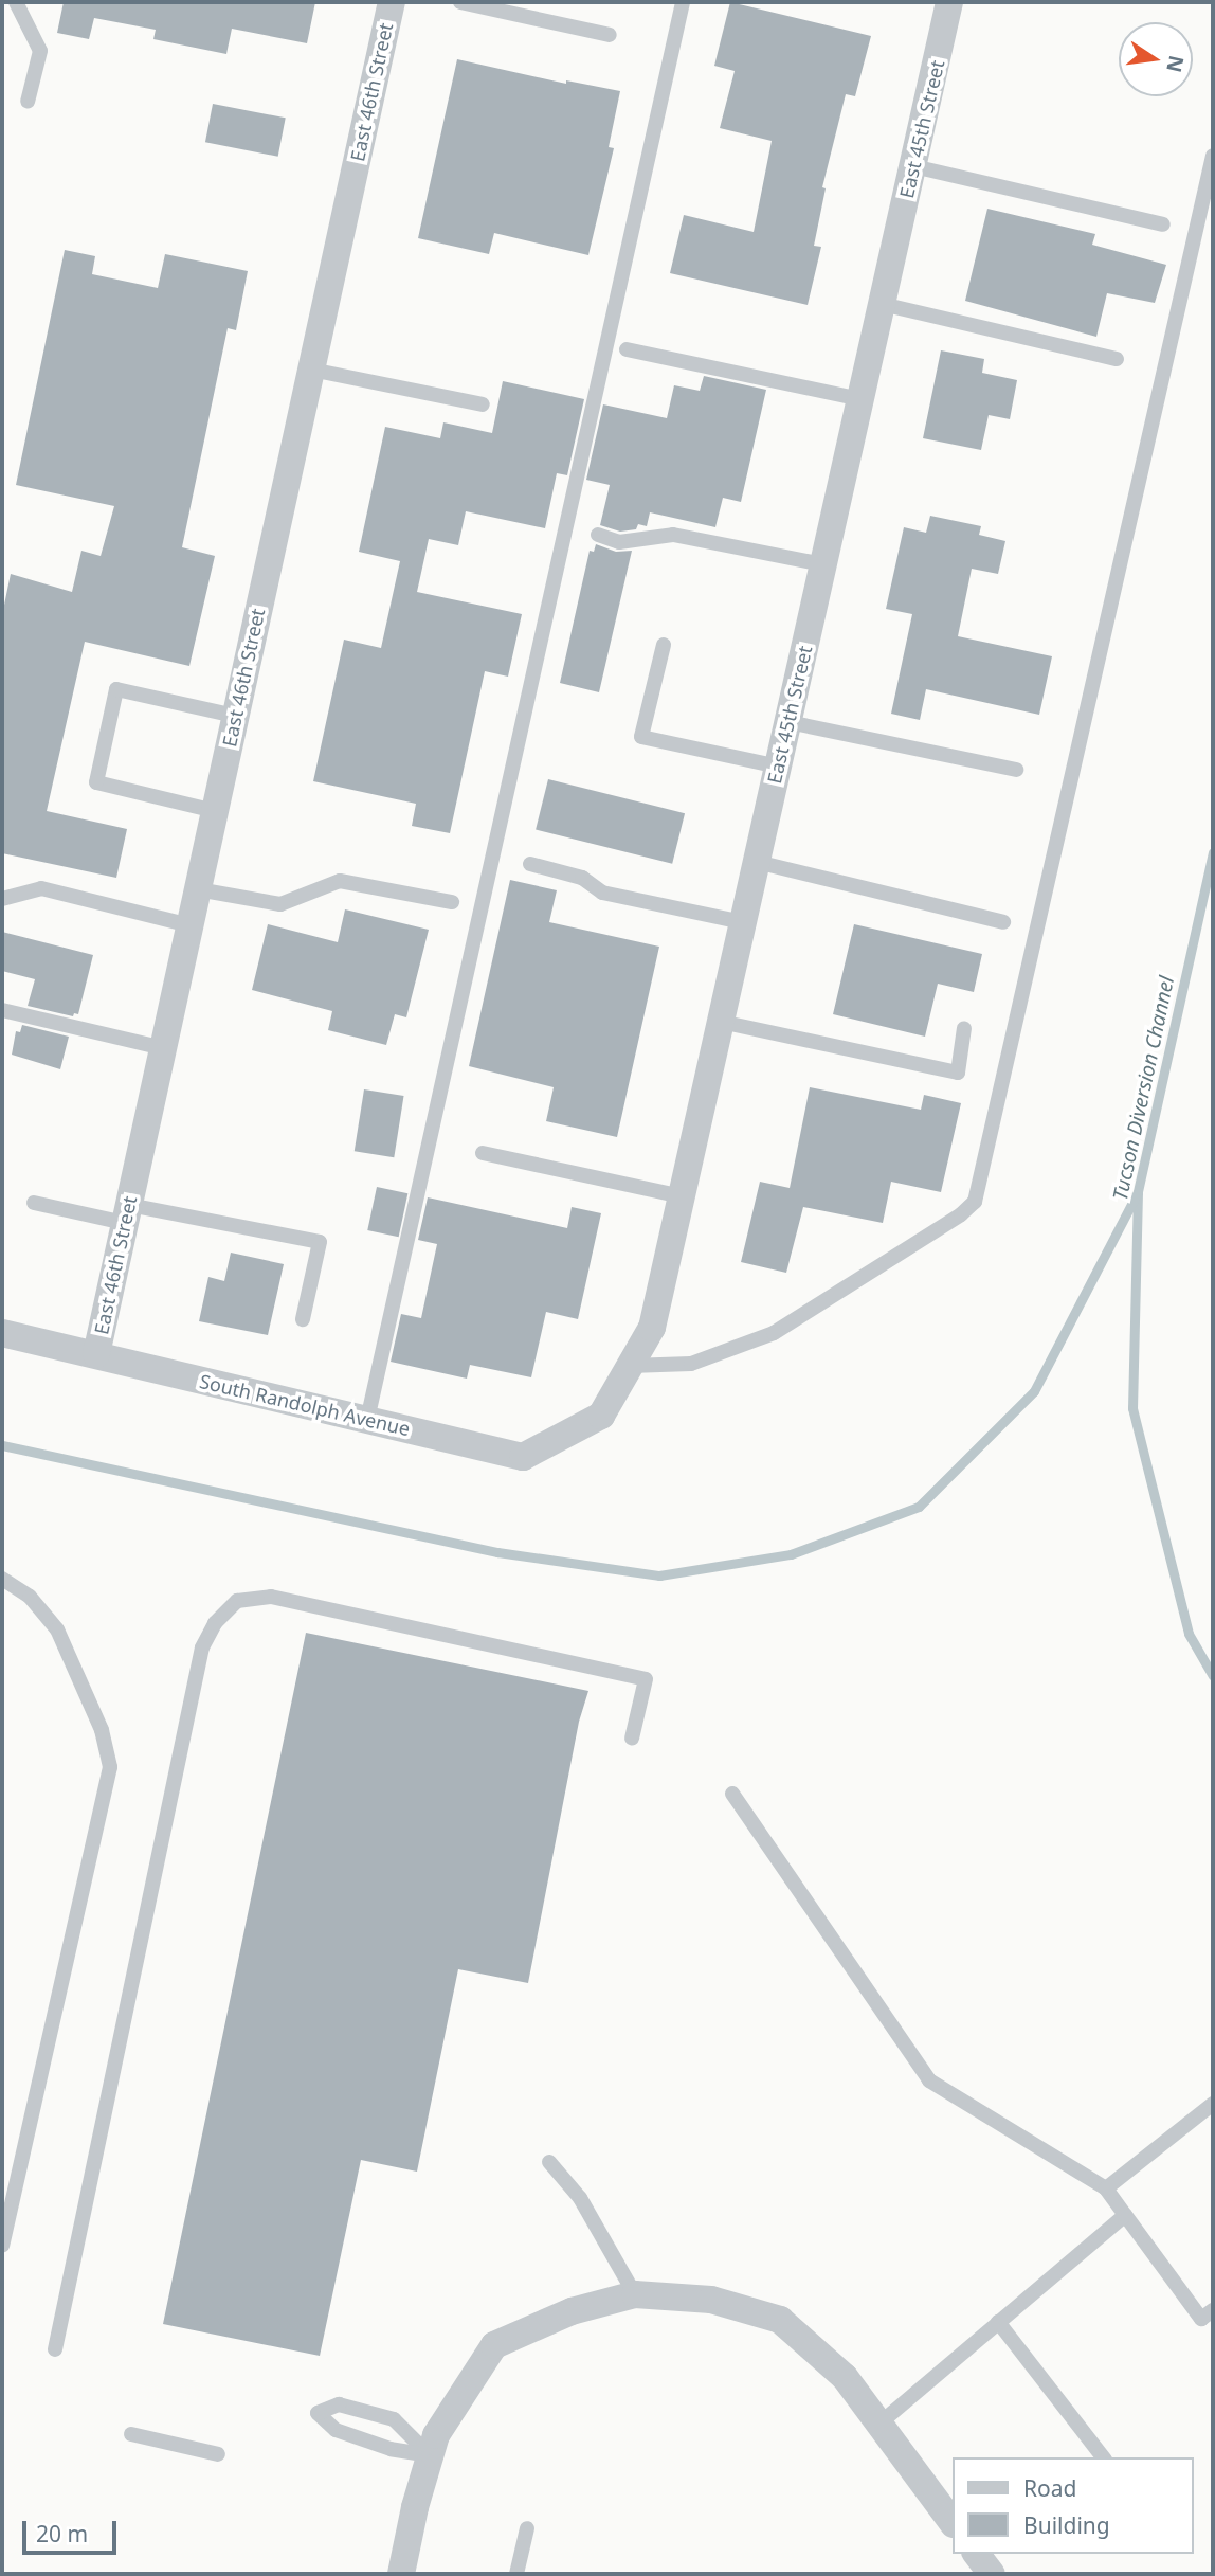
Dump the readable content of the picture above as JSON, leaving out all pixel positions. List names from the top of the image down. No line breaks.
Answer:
{"streets":{"street":["East 46th Street","East 45th Street","South Randolph Avenue"]},"crossings":[["East 46th Street","South Randolph Avenue"],["East 45th Street","South Randolph Avenue"]],"water":["Tucson Diversion Channel"],"legend":["Road","Building"],"scale_bar":"20 m","north":"right"}
